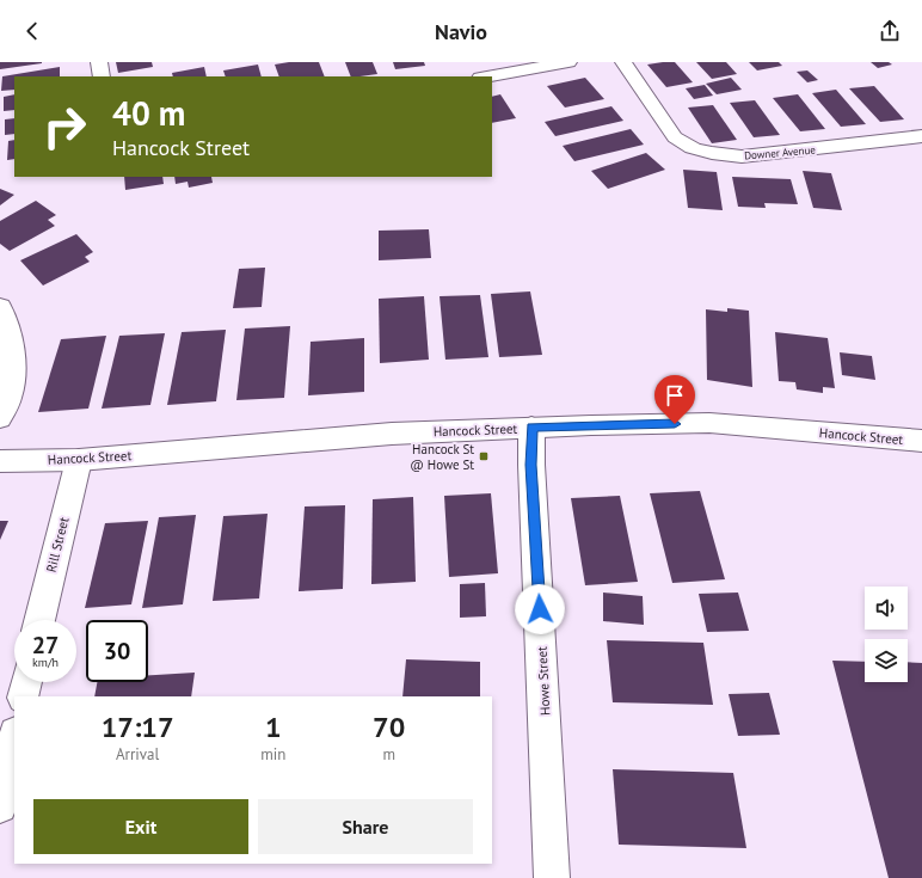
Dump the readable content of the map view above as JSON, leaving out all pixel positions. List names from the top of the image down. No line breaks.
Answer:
{"streets":{"street":["Downer Avenue","Hancock Street","Rill Street","Howe Street"]},"crossings":[["Hancock Street","Rill Street"],["Hancock Street","Howe Street"]],"places":{"transit":["Hancock St @ Howe St"]},"page":{"header":"Navio","turn":["40 m","Hancock Street"],"speed":"27 km/h","limit":"30","eta":["17:17","Arrival","1","min","70","m"],"buttons":["Exit","Share"]}}
